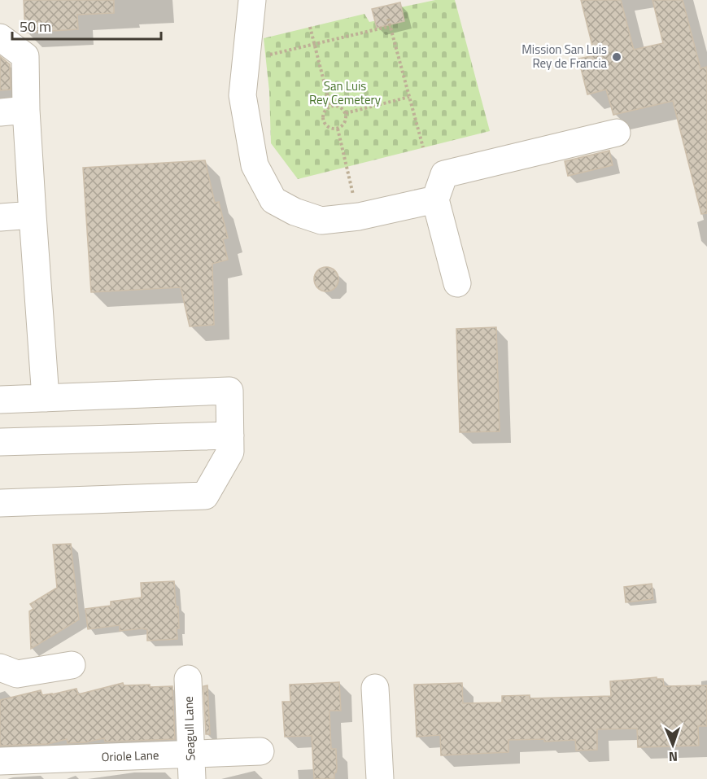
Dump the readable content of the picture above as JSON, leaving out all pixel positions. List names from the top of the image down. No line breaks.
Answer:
{"streets":{"street":["Seagull Lane","Oriole Lane"]},"crossings":[["Seagull Lane","Oriole Lane"]],"parks":["San Luis Rey Cemetery"],"places":["Mission San Luis Rey de Francia"],"scale_bar":"50 m","north":"bottom"}
